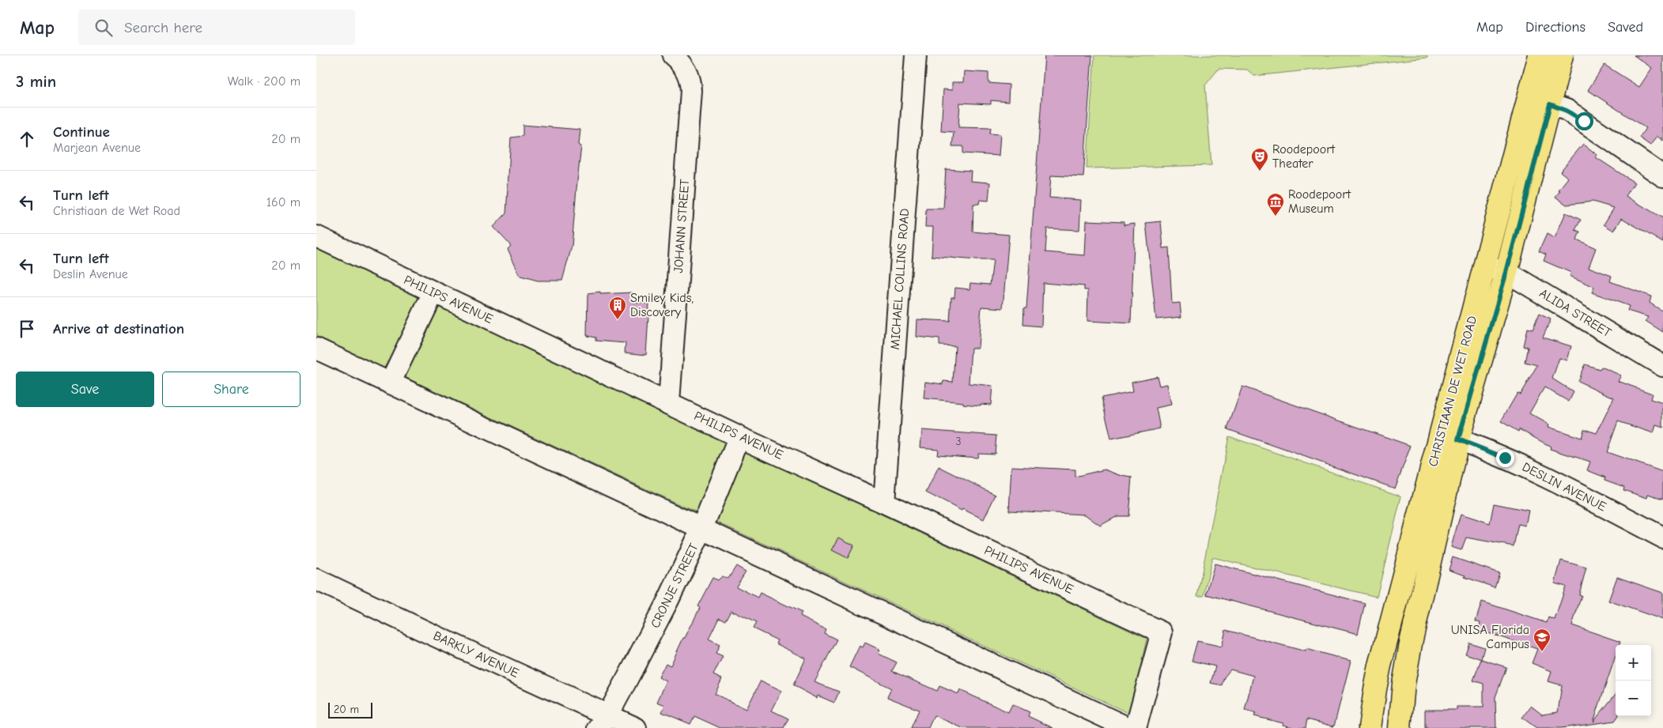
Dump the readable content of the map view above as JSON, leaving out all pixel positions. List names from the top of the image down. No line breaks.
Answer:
{"streets":{"main road":["CHRISTIAAN DE WET ROAD"],"street":["JOHANN STREET","MICHAEL COLLINS ROAD","PHILIPS AVENUE","ALIDA STREET","DESLIN AVENUE","CRONJE STREET","BARKLY AVENUE"]},"crossings":[["JOHANN STREET","PHILIPS AVENUE"],["MICHAEL COLLINS ROAD","PHILIPS AVENUE"],["PHILIPS AVENUE","CRONJE STREET"],["ALIDA STREET","CHRISTIAAN DE WET ROAD"],["CHRISTIAAN DE WET ROAD","DESLIN AVENUE"],["CRONJE STREET","BARKLY AVENUE"]],"places":{"theatre":["Roodepoort Theater"],"museum":["Roodepoort Museum"],"building":["Smiley Kids, Discovery"],"school or university":["UNISA Florida Campus"]},"house_numbers":["3"],"scale_bar":"20 m","page":{"header":"Map","search":"Search here","nav":["Map","Directions","Saved"],"heading":["3 min","Walk · 200 m"],"list":[["Continue","Marjean Avenue","20 m"],["Turn left","Christiaan de Wet Road","160 m"],["Turn left","Deslin Avenue","20 m"],"Arrive at destination"],"buttons":["Save","Share"],"map_buttons":["+","−"],"scale":"20 m"}}
